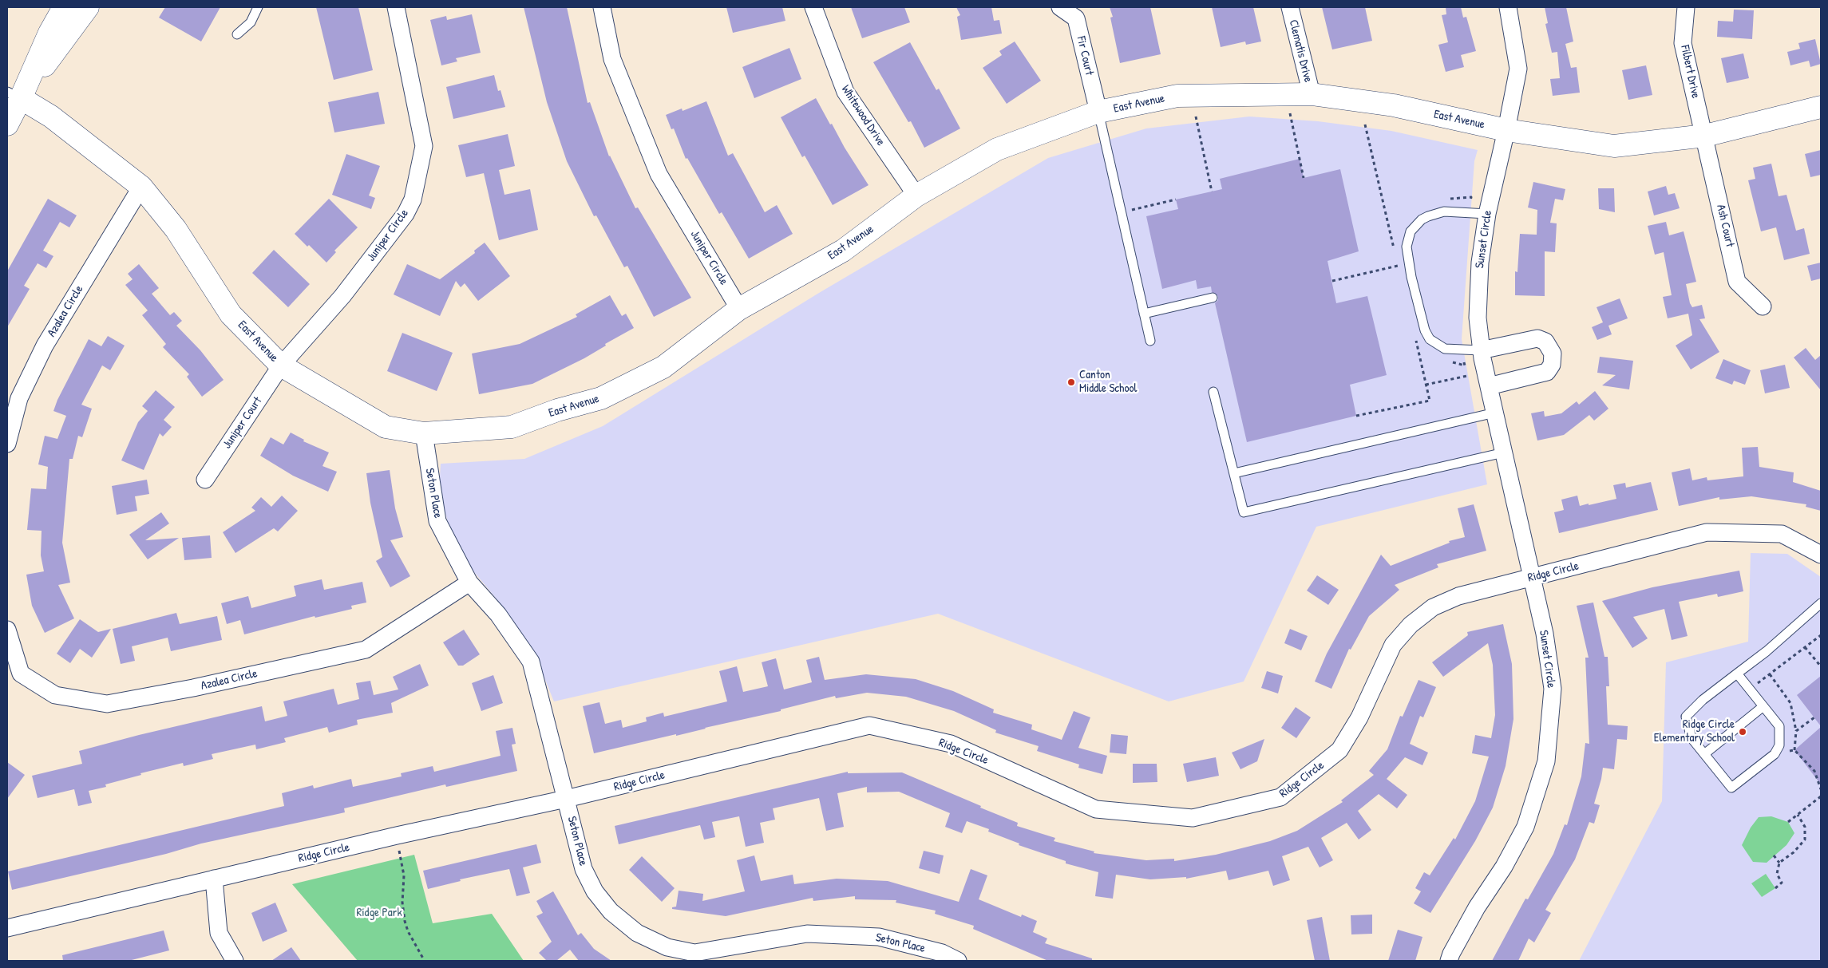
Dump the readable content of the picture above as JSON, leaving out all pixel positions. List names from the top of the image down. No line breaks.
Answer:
{"streets":{"street":["Clematis Drive","Fir Court","Filbert Drive","East Avenue","Whitewood Drive","Ash Court","Juniper Circle","Sunset Circle","Azalea Circle","Juniper Court","Seton Place","Ridge Circle"]},"crossings":[["Clematis Drive","East Avenue"],["Fir Court","East Avenue"],["Filbert Drive","East Avenue"],["Filbert Drive","Ash Court"],["East Avenue","Whitewood Drive"],["East Avenue","Ash Court"],["East Avenue","Juniper Circle"],["East Avenue","Sunset Circle"],["East Avenue","Azalea Circle"],["East Avenue","Juniper Court"],["East Avenue","Seton Place"],["Juniper Circle","Juniper Court"],["Sunset Circle","Ridge Circle"],["Azalea Circle","Seton Place"],["Seton Place","Ridge Circle"]],"parks":["Ridge Park"],"places":["Canton Middle School","Ridge Circle Elementary School"]}
